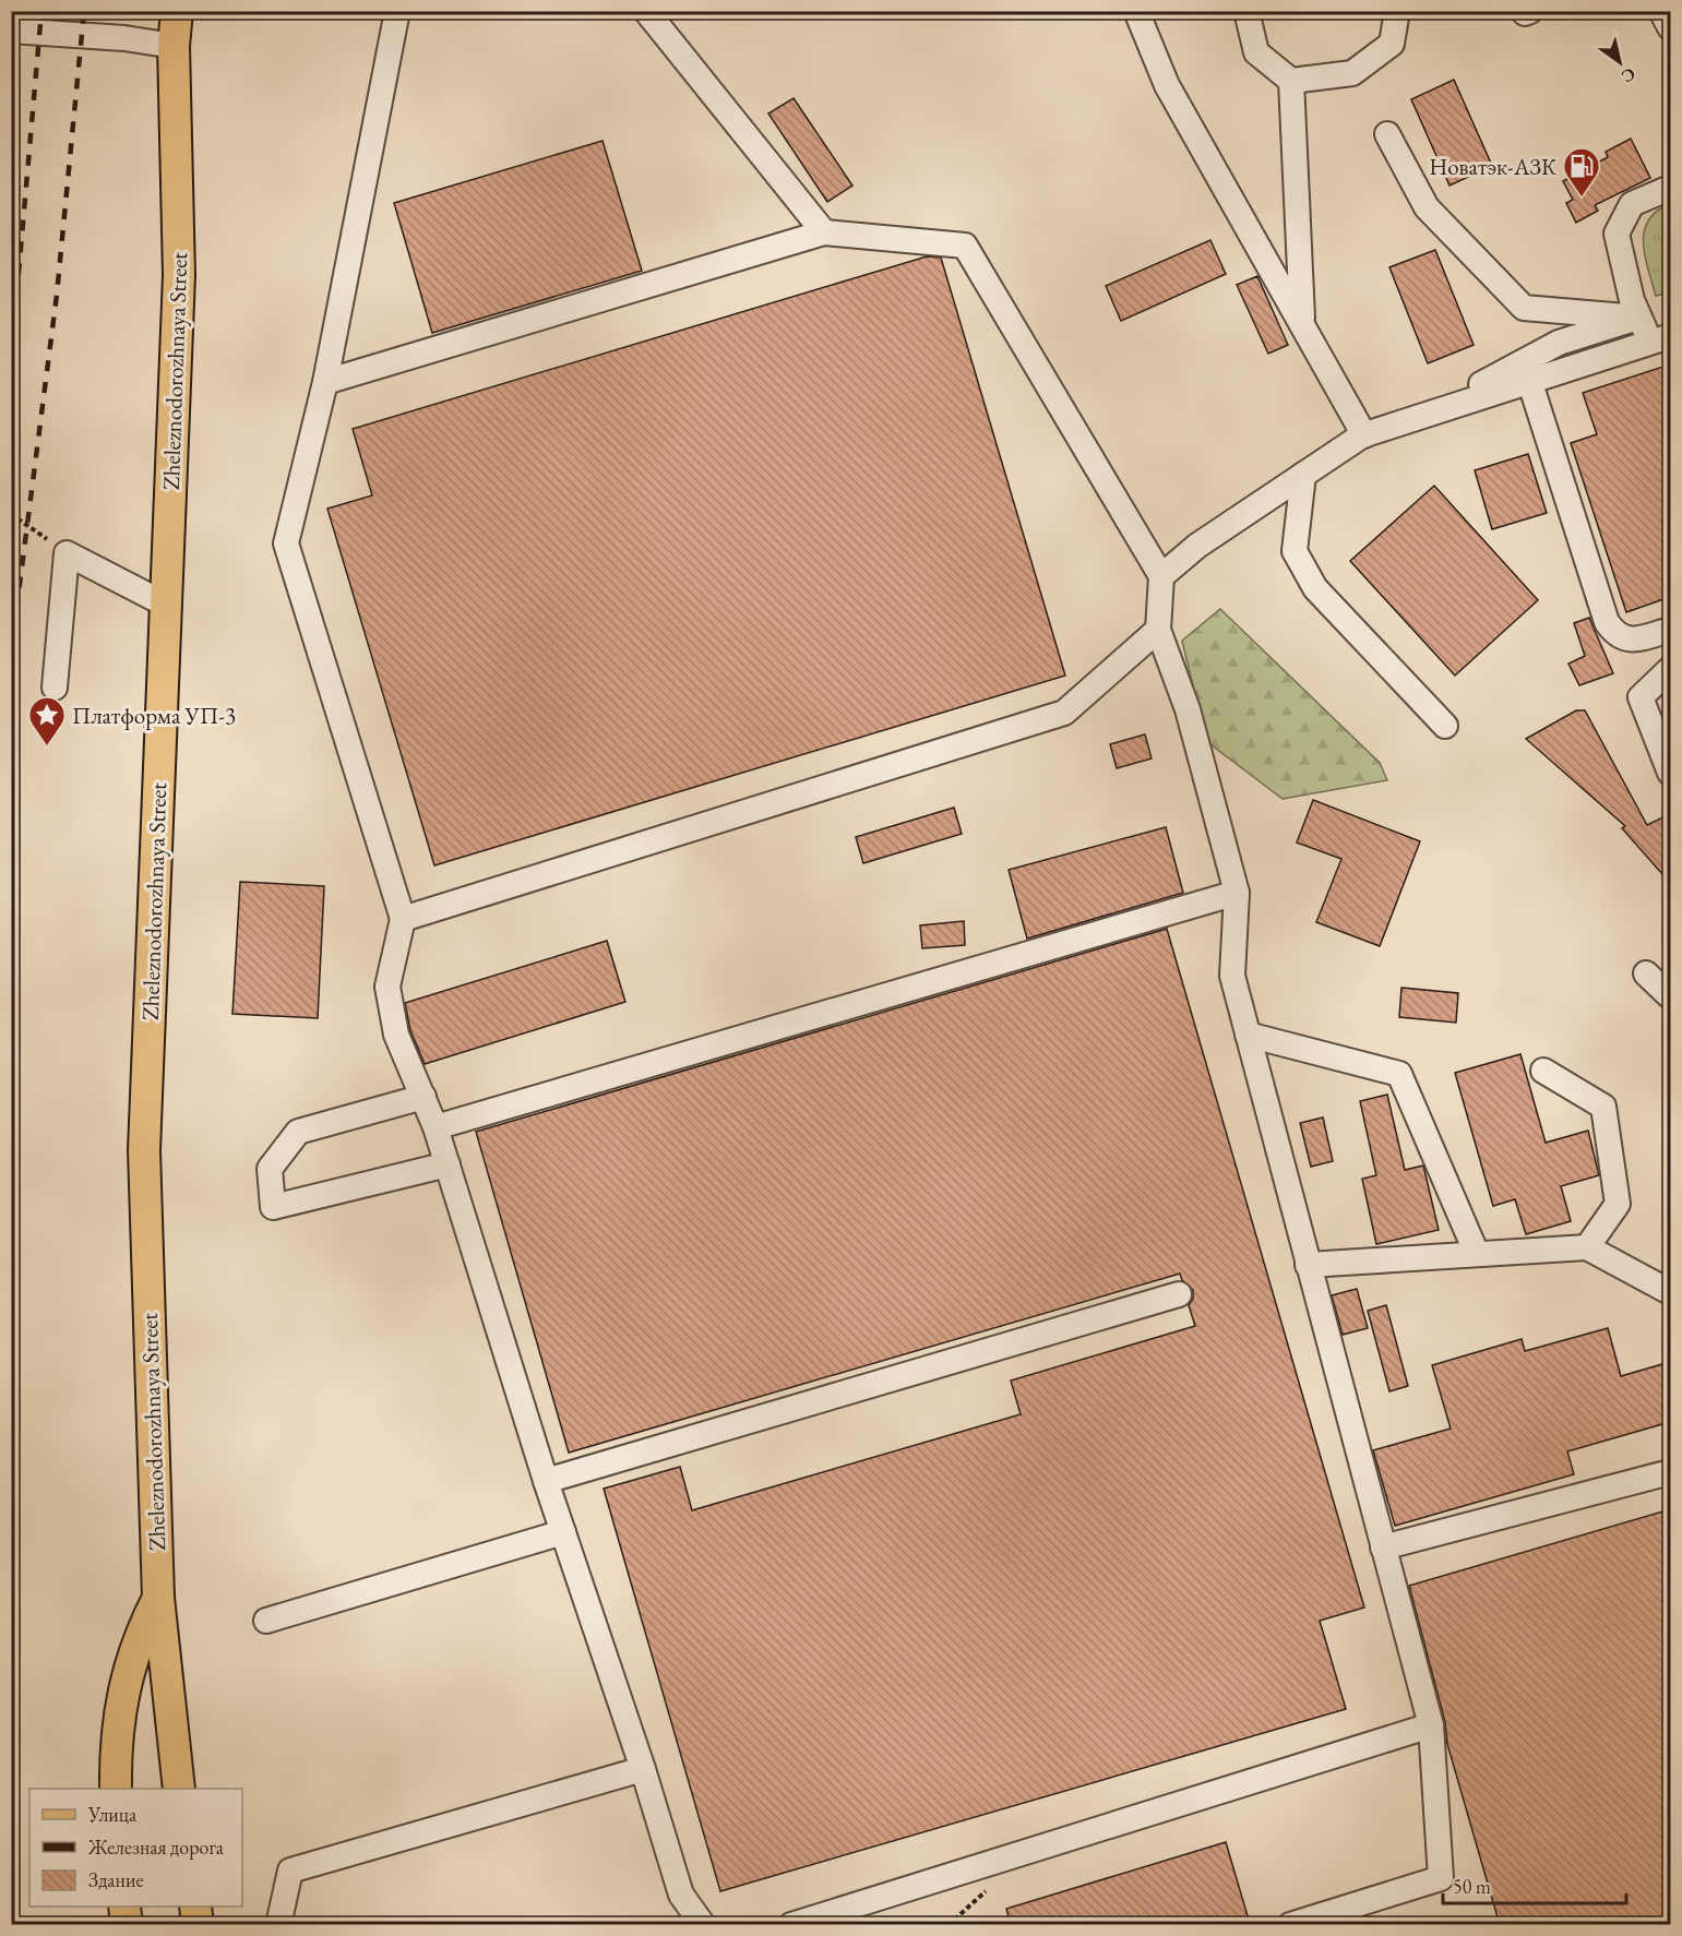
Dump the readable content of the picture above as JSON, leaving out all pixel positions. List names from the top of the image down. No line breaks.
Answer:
{"streets":{"main road":["Zheleznodorozhnaya Street"]},"places":{"fuel station":["Новатэк-АЗК"],"place":["Платформа УП-3"]},"legend":["Улица","Железная дорога","Здание"],"scale_bar":"50 m","north":"bottom right"}
